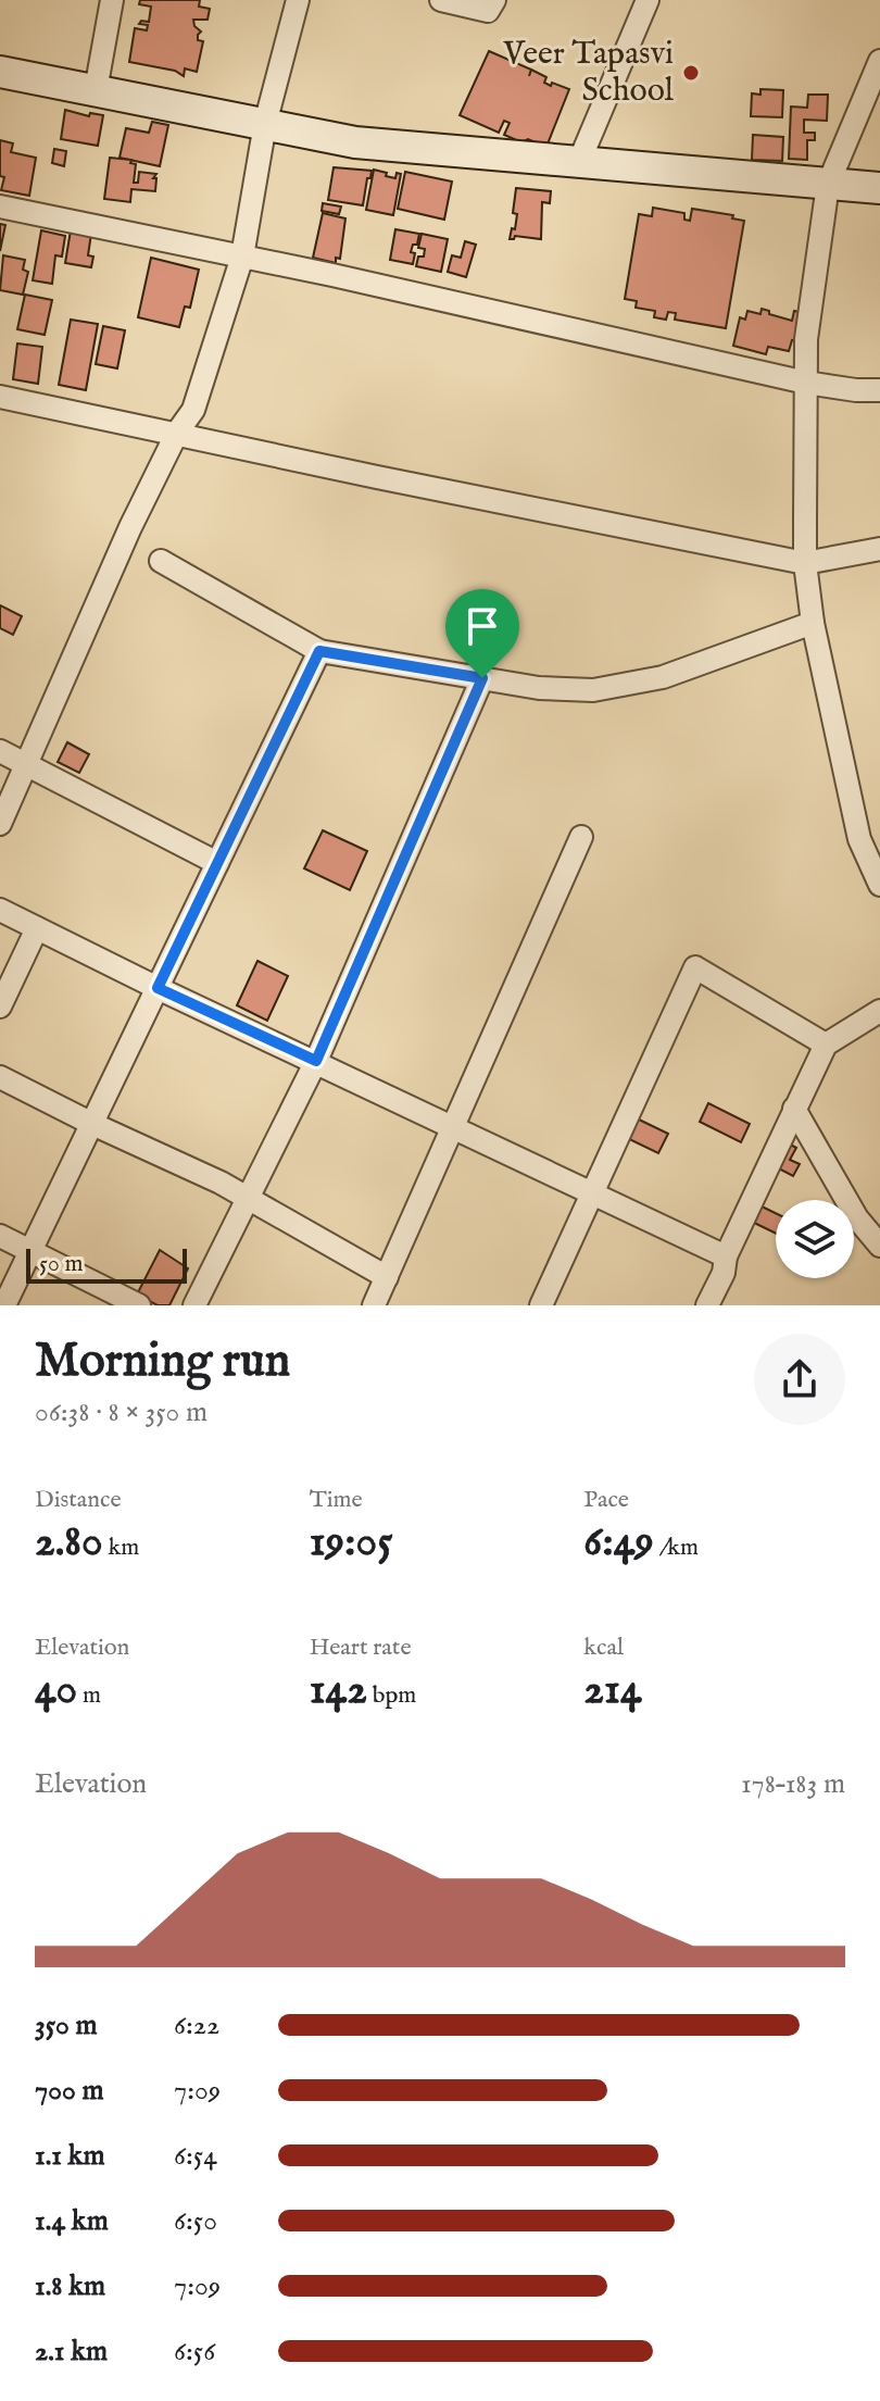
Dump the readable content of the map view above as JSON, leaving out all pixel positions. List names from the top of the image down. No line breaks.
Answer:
{"places":["Veer Tapasvi School"],"scale_bar":"50 m","page":{"scale":"50 m","heading":["Morning run","06:38 · 8 × 350 m"],"stats":[["Distance","2.80 km"],["Time","19:05"],["Pace","6:49 /km"],["Elevation","40 m"],["Heart rate","142 bpm"],["kcal","214"]],"chart":["Elevation","178–183 m"],"list":[{"name":"350 m","note":"6:22"},{"name":"700 m","note":"7:09"},{"name":"1.1 km","note":"6:54"},{"name":"1.4 km","note":"6:50"},{"name":"1.8 km","note":"7:09"},{"name":"2.1 km","note":"6:56"}]}}
